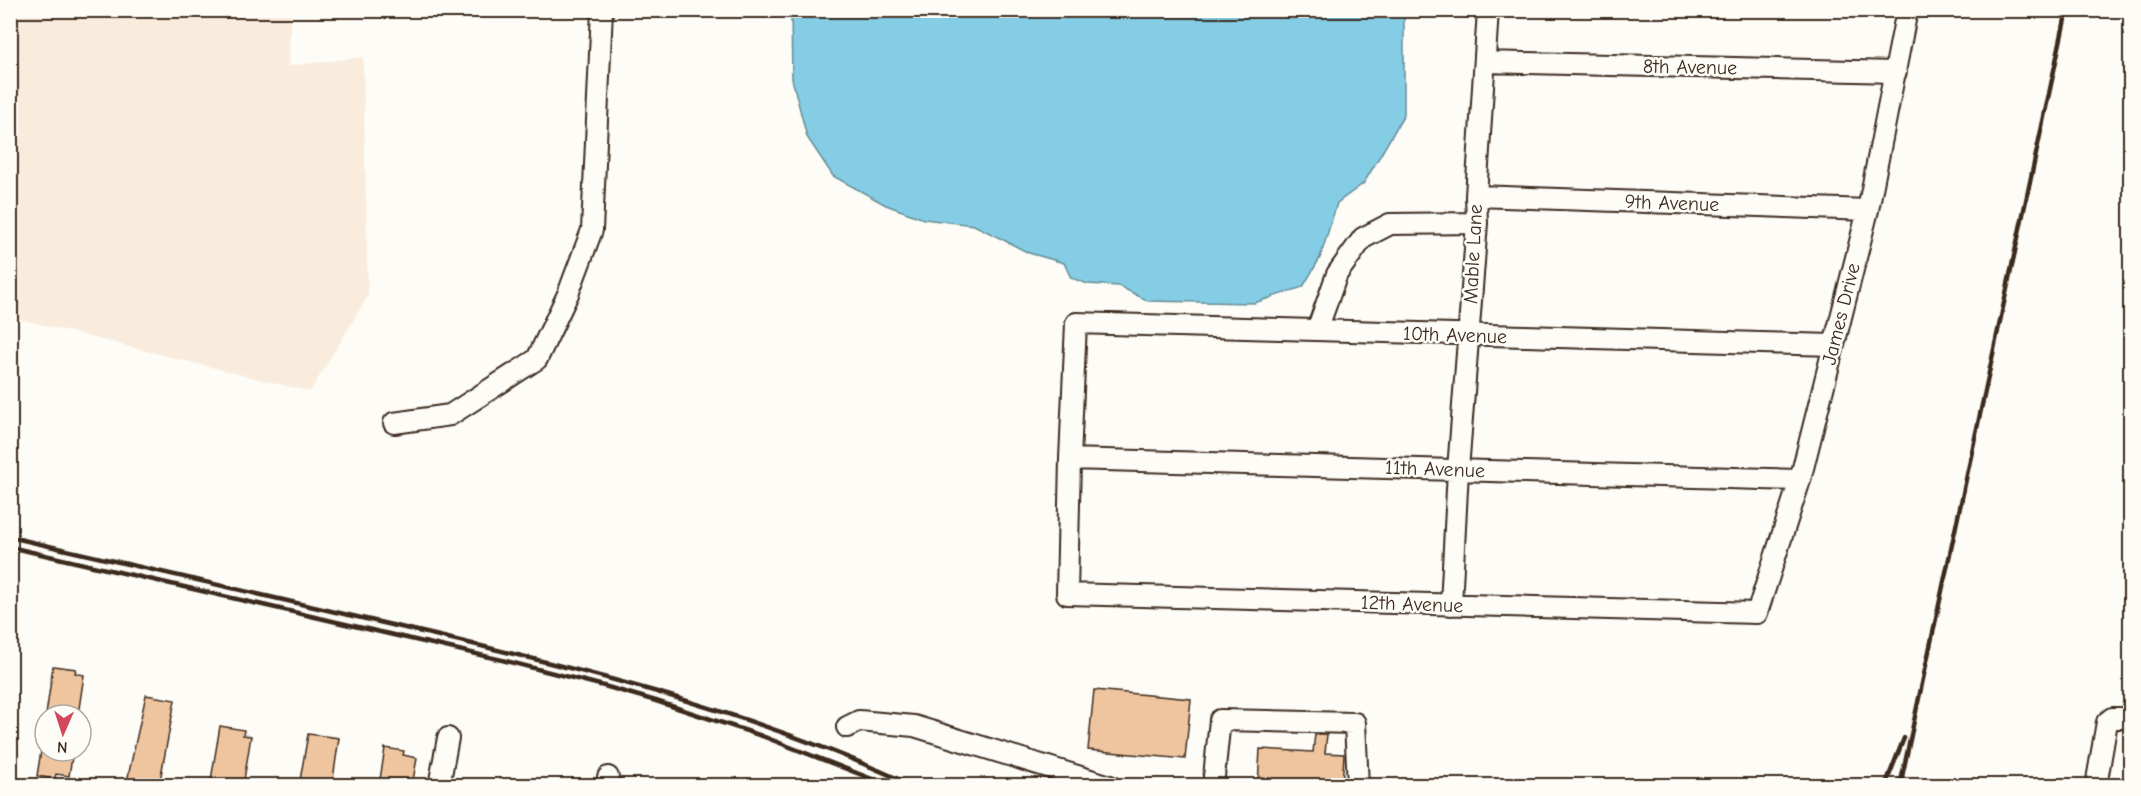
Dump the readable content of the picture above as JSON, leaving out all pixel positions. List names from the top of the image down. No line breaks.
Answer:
{"streets":{"street":["8th Avenue","9th Avenue","Mable Lane","James Drive","10th Avenue","11th Avenue","12th Avenue"]},"crossings":[["8th Avenue","Mable Lane"],["8th Avenue","James Drive"],["9th Avenue","Mable Lane"],["9th Avenue","James Drive"],["Mable Lane","10th Avenue"],["Mable Lane","11th Avenue"],["Mable Lane","12th Avenue"],["James Drive","10th Avenue"],["James Drive","11th Avenue"],["James Drive","12th Avenue"],["10th Avenue","11th Avenue"],["10th Avenue","12th Avenue"],["11th Avenue","12th Avenue"]],"north":"bottom"}
